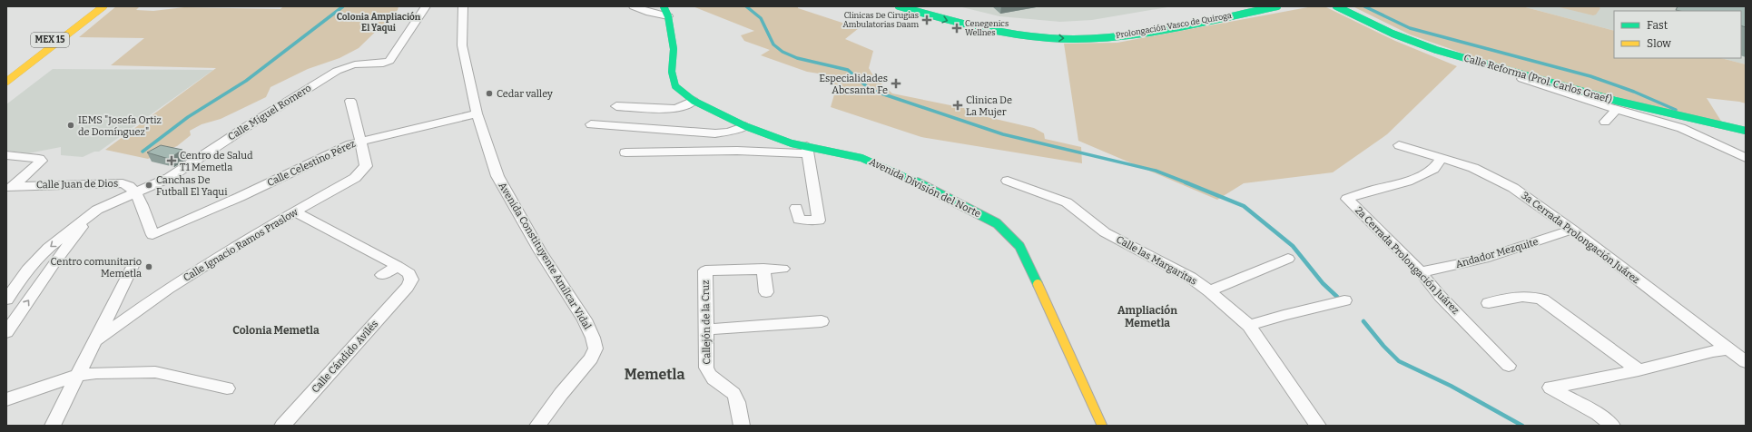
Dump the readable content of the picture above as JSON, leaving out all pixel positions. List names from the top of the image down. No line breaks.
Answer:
{"streets":{"street":["Prolongación Vasco de Quiroga","MEX 15","Calle Reforma (Prol. Carlos Graef)","Calle Miguel Romero","Calle Celestino Pérez","Calle Juan de Dios","Avenida División del Norte","3a Cerrada Prolongación Juárez","Calle Ignacio Ramos Praslow","Andador Mezquite","Avenida Constituyente Amílcar Vidal","Calle las Margaritas","2a Cerrada Prolongación Juárez","Callejón de la Cruz","Calle Cándido Avilés"]},"crossings":[["Calle Miguel Romero","Calle Celestino Pérez"],["Calle Miguel Romero","Calle Juan de Dios"],["Calle Celestino Pérez","Calle Juan de Dios"],["Calle Celestino Pérez","Calle Ignacio Ramos Praslow"],["Calle Celestino Pérez","Avenida Constituyente Amílcar Vidal"],["3a Cerrada Prolongación Juárez","Andador Mezquite"],["3a Cerrada Prolongación Juárez","2a Cerrada Prolongación Juárez"],["Andador Mezquite","2a Cerrada Prolongación Juárez"]],"one_way":["Prolongación Vasco de Quiroga"],"districts":["Colonia Ampliación El Yaqui","Ampliación Memetla","Colonia Memetla","Memetla"],"places":{"health":["Clinicas De Cirugias Ambulatorias Daam","Cenegenics Wellnes","Especialidades Abcsanta Fe","Clinica De La Mujer","Centro de Salud T1 Memetla"],"other":["Cedar valley","IEMS \"Josefa Ortiz de Domínguez\"","Canchas De Futball El Yaqui","Centro comunitario Memetla"]},"legend":["Fast","Slow"]}
